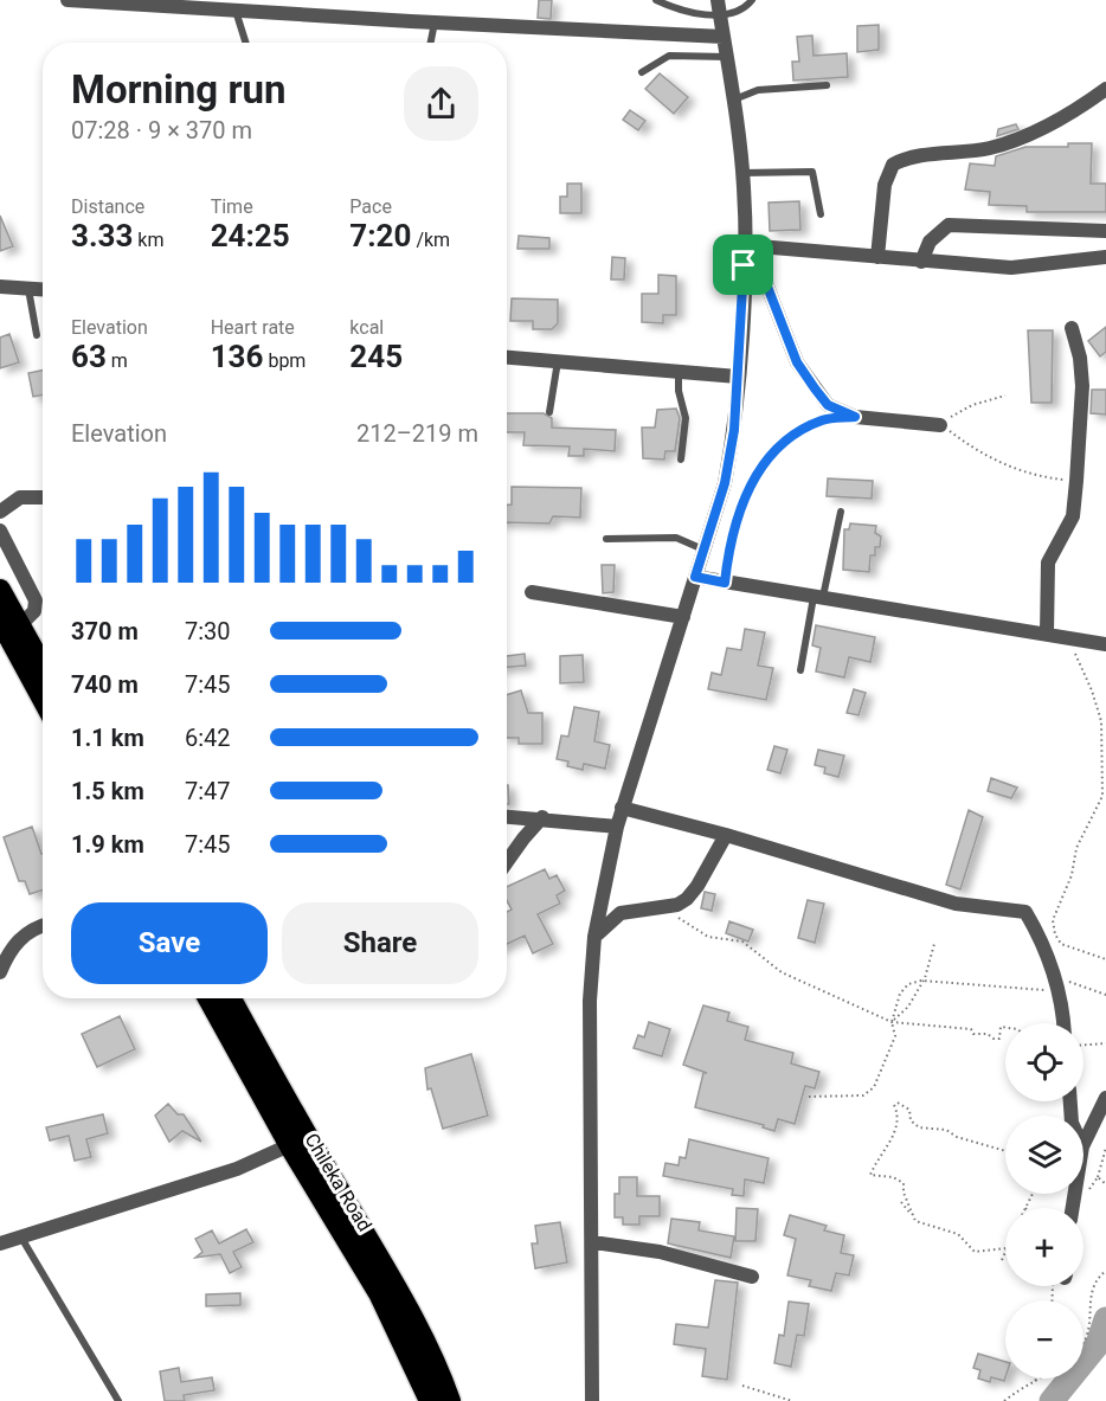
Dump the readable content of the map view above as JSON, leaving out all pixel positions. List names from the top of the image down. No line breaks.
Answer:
{"streets":{"highway":["Chileka Road"]},"page":{"heading":["Morning run","07:28 · 9 × 370 m"],"stats":[["Distance","3.33 km"],["Time","24:25"],["Pace","7:20 /km"],["Elevation","63 m"],["Heart rate","136 bpm"],["kcal","245"]],"chart":["Elevation","212–219 m"],"list":[{"name":"370 m","note":"7:30"},{"name":"740 m","note":"7:45"},{"name":"1.1 km","note":"6:42"},{"name":"1.5 km","note":"7:47"},{"name":"1.9 km","note":"7:45"}],"buttons":["Save","Share"],"map_buttons":["+","−"]}}
